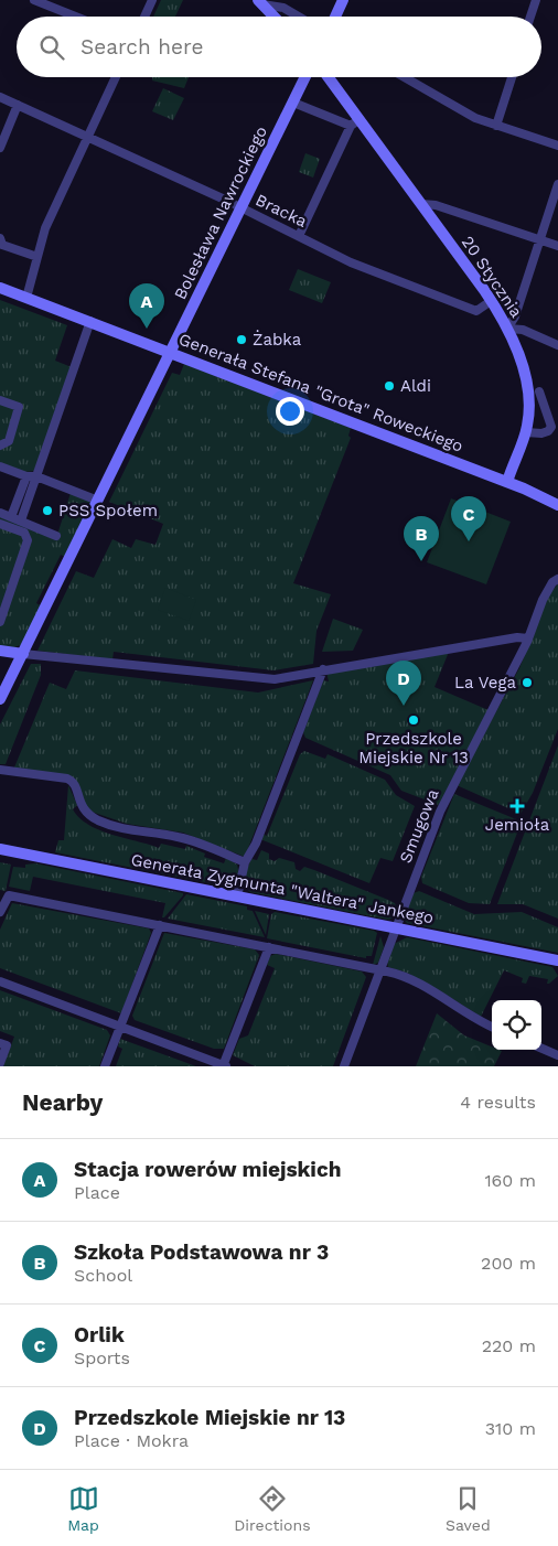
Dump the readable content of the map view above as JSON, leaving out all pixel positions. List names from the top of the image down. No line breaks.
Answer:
{"streets":{"street":["Bracka","Bolesława Nawrockiego","20 Stycznia","Generała Stefana \"Grota\" Roweckiego","Smugowa","Generała Zygmunta \"Waltera\" Jankego"]},"crossings":[["Bracka","Bolesława Nawrockiego"],["Bracka","20 Stycznia"],["Bolesława Nawrockiego","Generała Stefana \"Grota\" Roweckiego"],["20 Stycznia","Generała Stefana \"Grota\" Roweckiego"],["Smugowa","Generała Zygmunta \"Waltera\" Jankego"]],"places":{"other":["Żabka","Aldi","PSS Społem","La Vega","Przedszkole Miejskie Nr 13"],"health":["Jemioła"]},"page":{"search":"Search here","pins":["A","C","B","D"],"heading":["Nearby","4 results"],"list":[{"mark":"A","name":"Stacja rowerów miejskich","note":"Place","value":"160 m"},{"mark":"B","name":"Szkoła Podstawowa nr 3","note":"School","value":"200 m"},{"mark":"C","name":"Orlik","note":"Sports","value":"220 m"},{"mark":"D","name":"Przedszkole Miejskie nr 13","note":"Place · Mokra","value":"310 m"}],"nav":["Map","Directions","Saved"]}}
